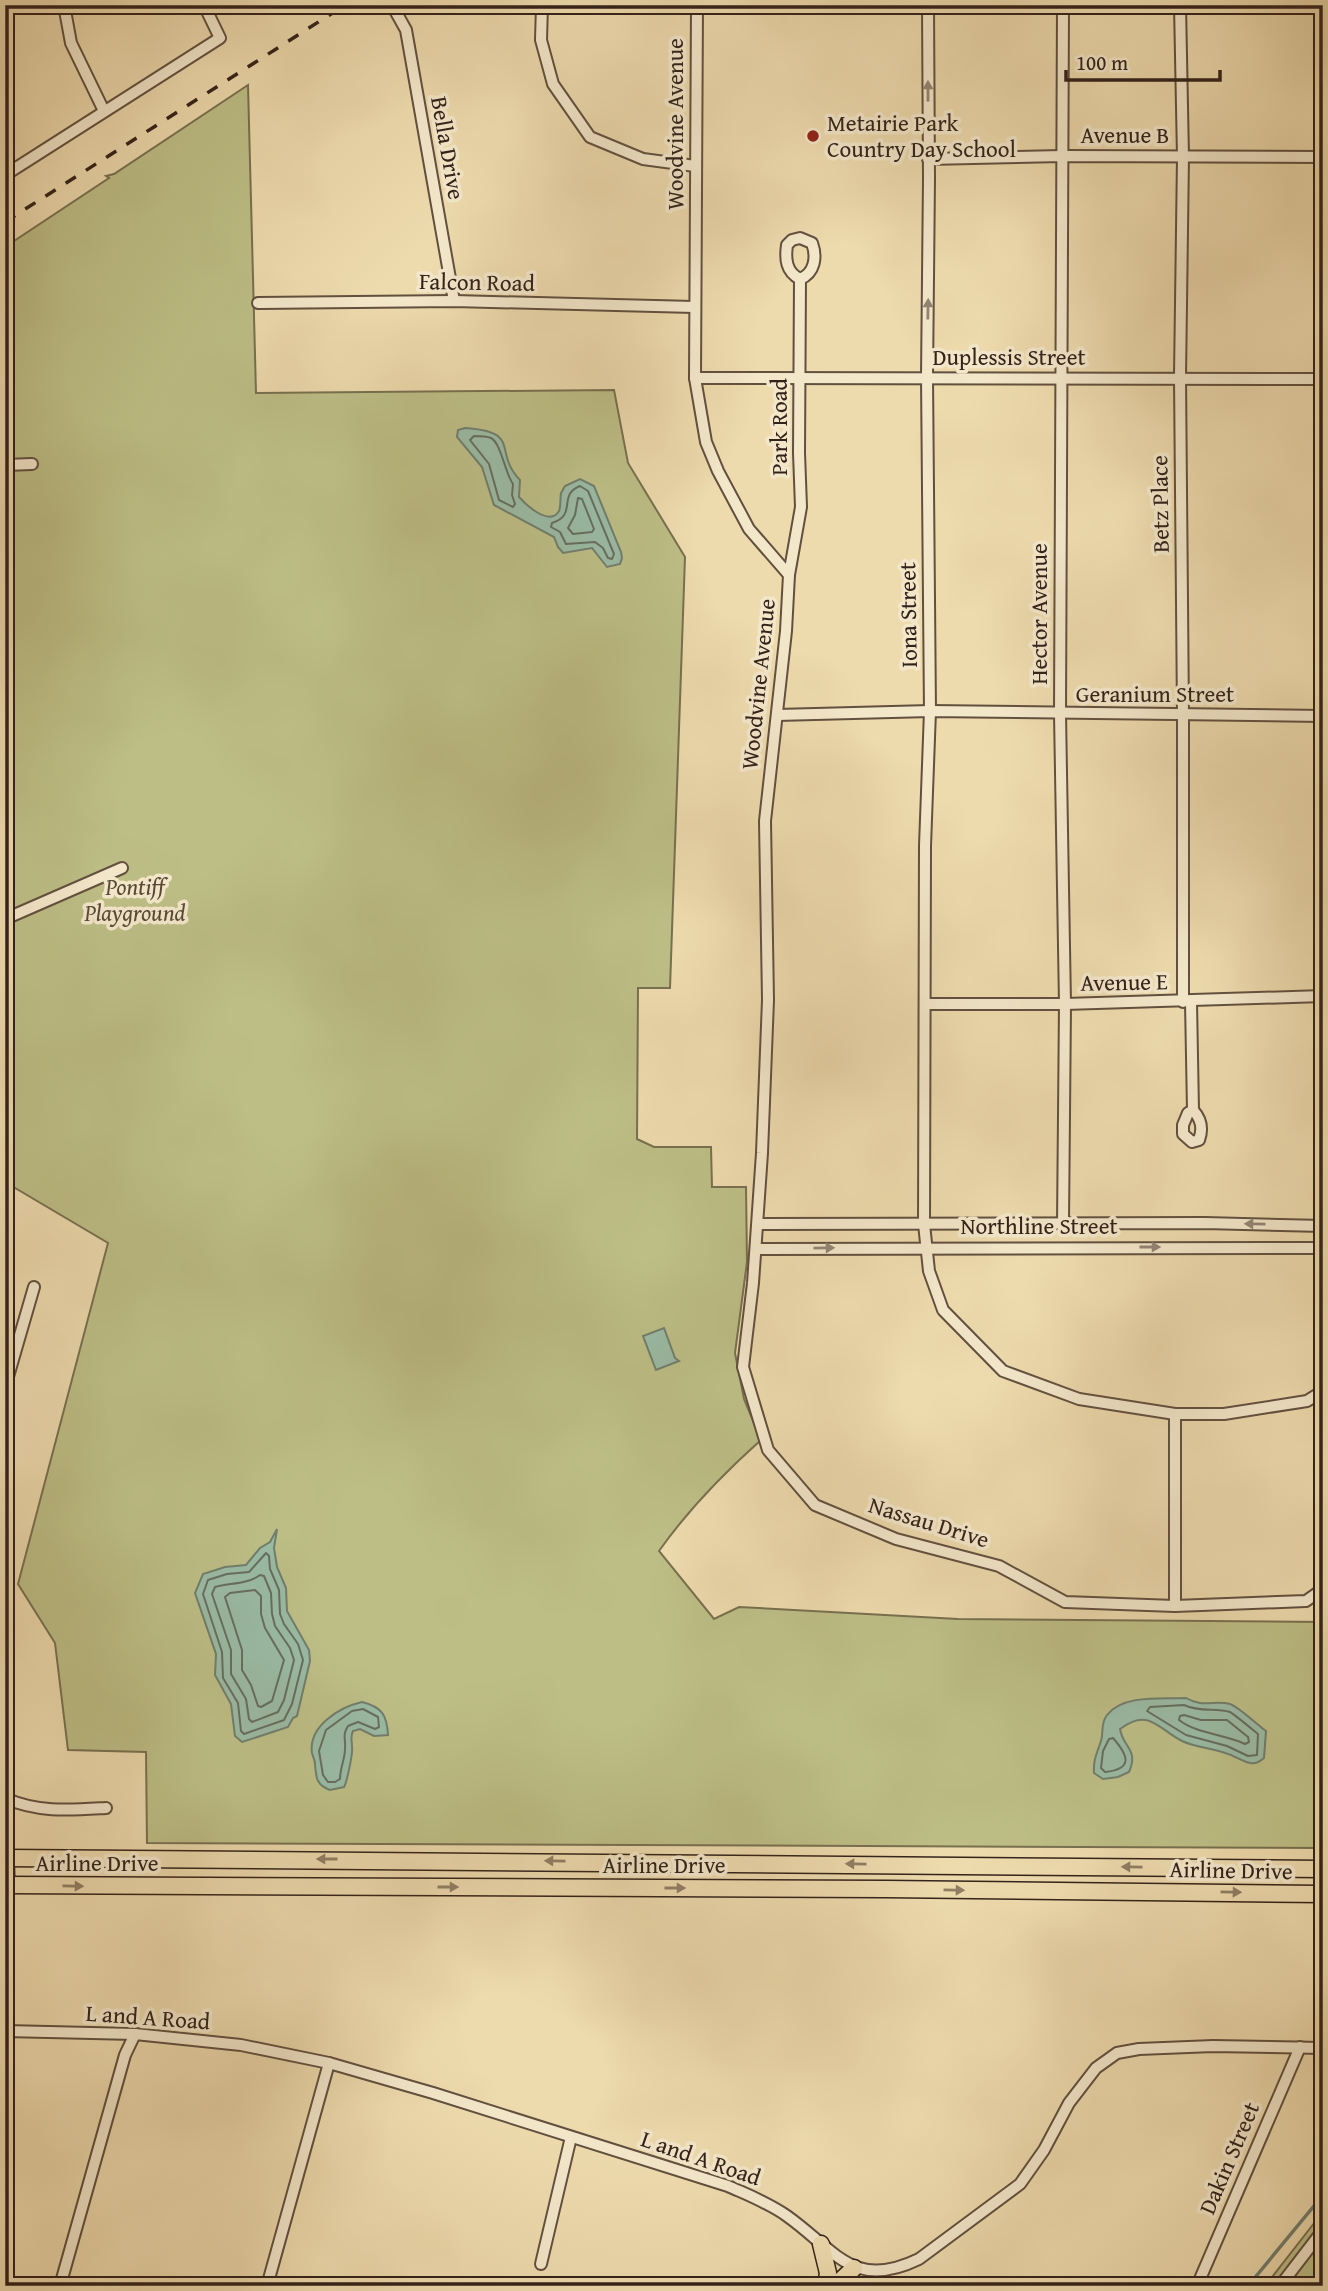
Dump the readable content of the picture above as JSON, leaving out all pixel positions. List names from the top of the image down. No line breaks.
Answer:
{"streets":{"highway":["Airline Drive"],"street":["Woodvine Avenue","Avenue B","Bella Drive","Falcon Road","Duplessis Street","Park Road","Betz Place","Hector Avenue","Iona Street","Geranium Street","Avenue E","Northline Street","Nassau Drive","L and A Road","Dakin Street"]},"crossings":[["Woodvine Avenue","Falcon Road"],["Woodvine Avenue","Duplessis Street"],["Woodvine Avenue","Park Road"],["Woodvine Avenue","Geranium Street"],["Woodvine Avenue","Northline Street"],["Woodvine Avenue","Nassau Drive"],["Avenue B","Betz Place"],["Avenue B","Hector Avenue"],["Avenue B","Iona Street"],["Bella Drive","Falcon Road"],["Duplessis Street","Park Road"],["Duplessis Street","Betz Place"],["Duplessis Street","Hector Avenue"],["Duplessis Street","Iona Street"],["Betz Place","Geranium Street"],["Betz Place","Avenue E"],["Hector Avenue","Geranium Street"],["Hector Avenue","Avenue E"],["Hector Avenue","Northline Street"],["Iona Street","Geranium Street"],["Iona Street","Avenue E"],["Iona Street","Northline Street"],["Northline Street","Nassau Drive"]],"parks":["Pontiff Playground"],"places":["Metairie Park Country Day School"],"scale_bar":"100 m"}
